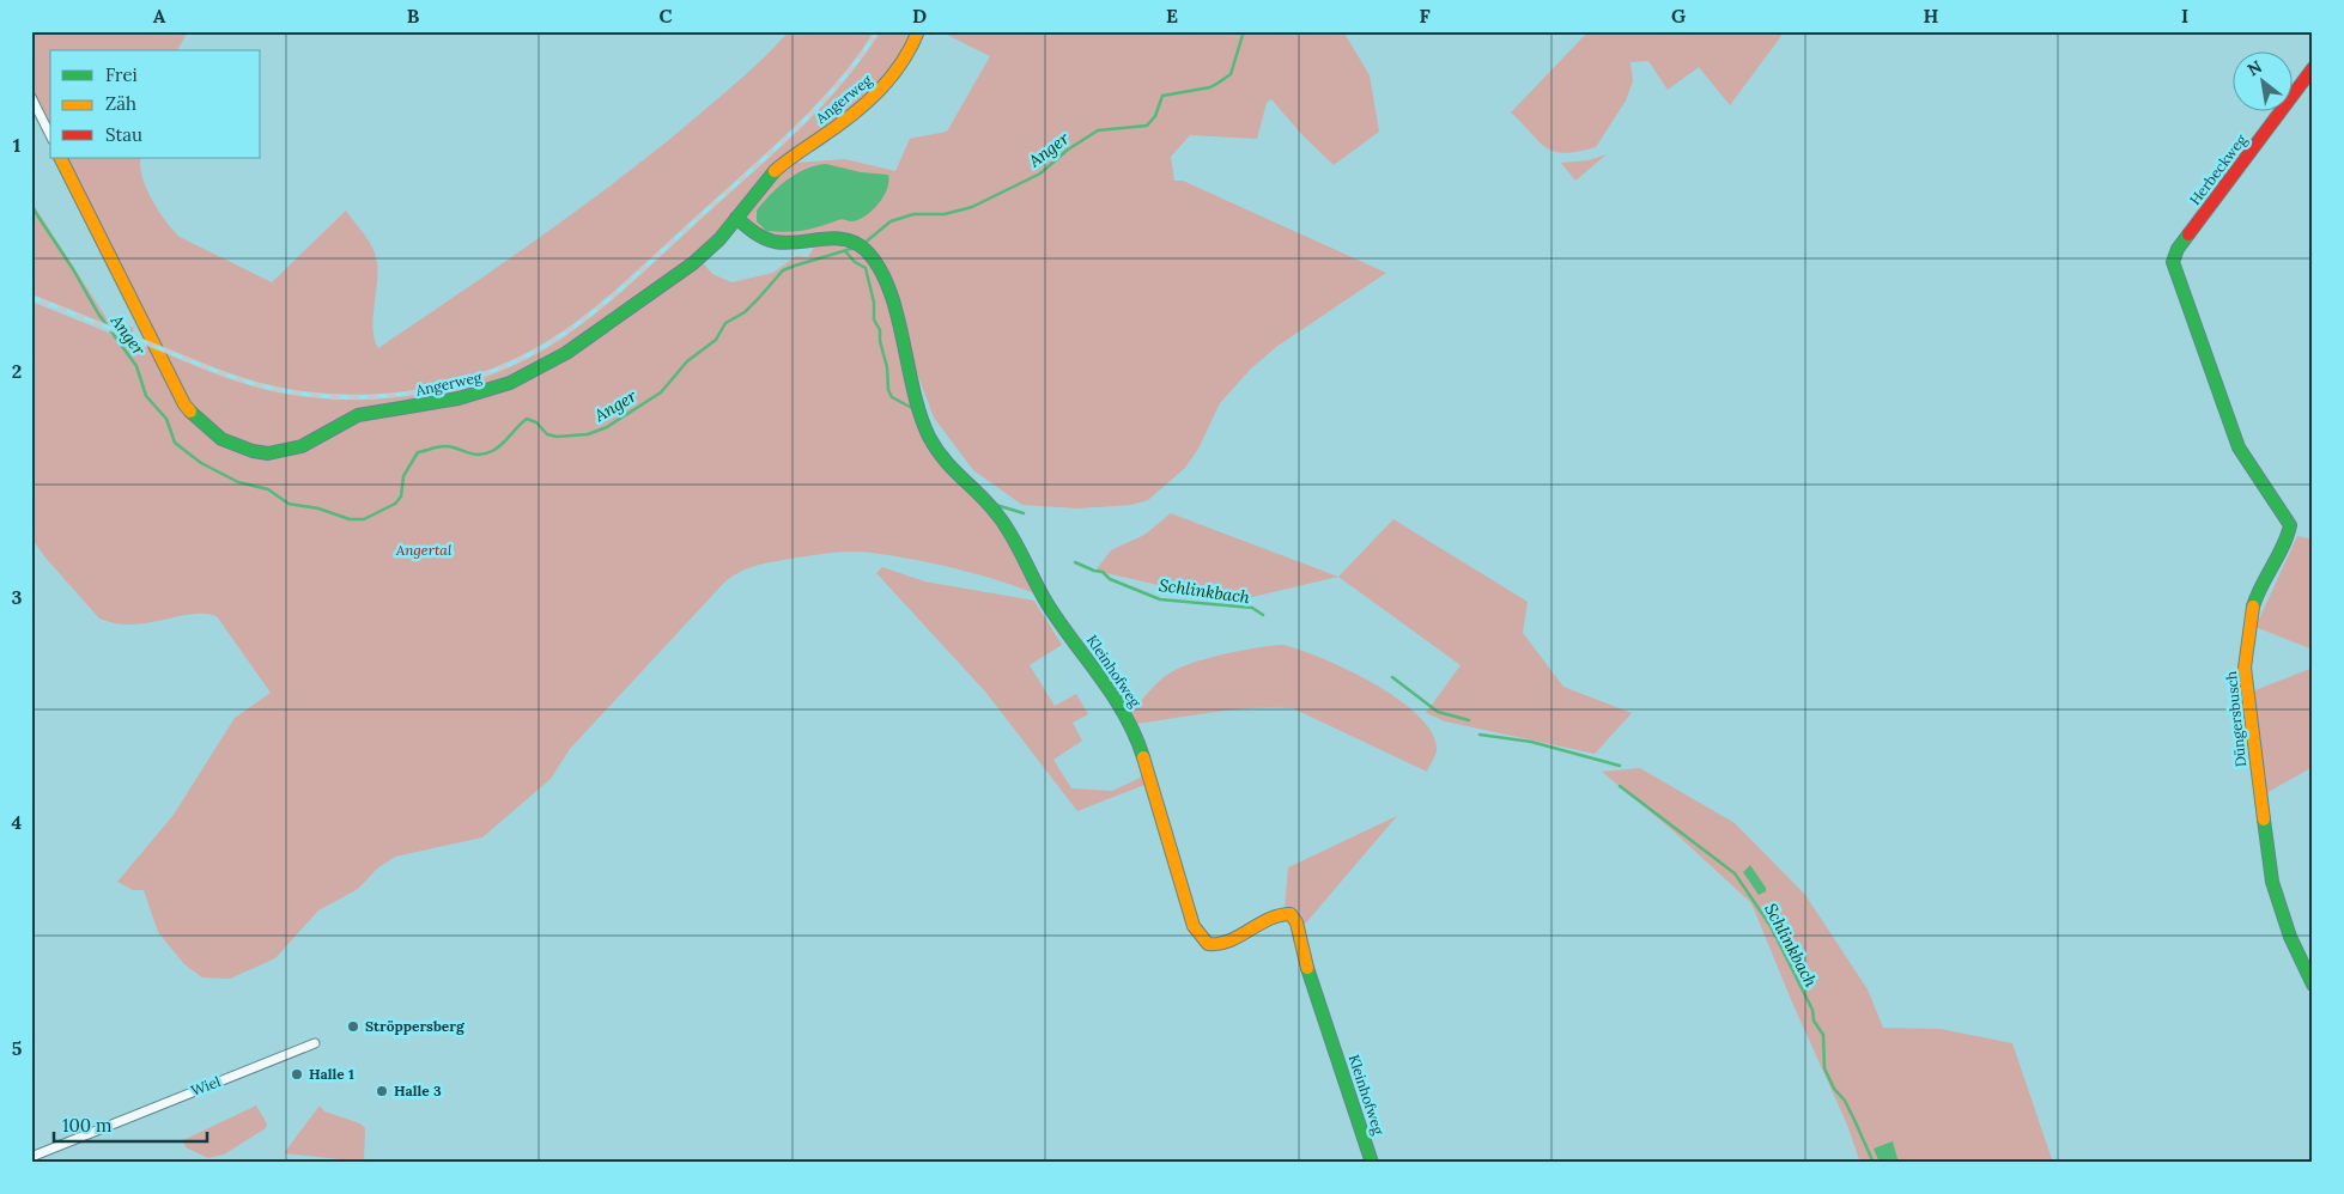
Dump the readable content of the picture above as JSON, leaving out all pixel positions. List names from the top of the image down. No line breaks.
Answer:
{"streets":{"street":["Angerweg","Herbeckweg","Kleinhofweg","Düngersbusch","Wiel"]},"crossings":[["Angerweg","Kleinhofweg"],["Herbeckweg","Düngersbusch"]],"water":["Anger","Schlinkbach"],"parks":["Angertal"],"places":["Ströppersberg","Halle 1","Halle 3"],"legend":["Frei","Zäh","Stau"],"scale_bar":"100 m","north":"top left","grid":{"columns":["A","B","C","D","E","F","G","H","I"],"rows":["1","2","3","4","5"]}}
